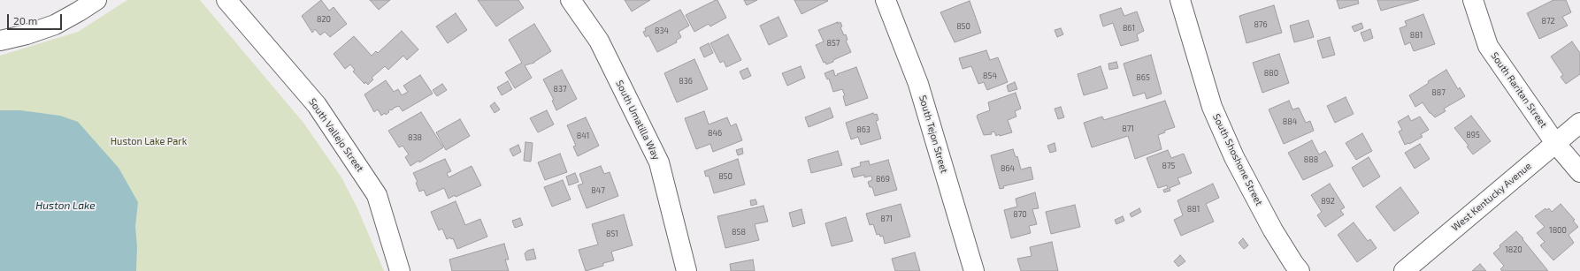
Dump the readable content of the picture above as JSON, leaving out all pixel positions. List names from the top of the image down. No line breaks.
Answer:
{"streets":{"street":["South Raritan Street","South Umatilla Way","South Tejon Street","South Vallejo Street","South Shoshone Street","West Kentucky Avenue"]},"crossings":[["South Raritan Street","West Kentucky Avenue"]],"water":["Huston Lake"],"parks":["Huston Lake Park"],"house_numbers":["820","872","876","850","861","834","881","857","880","854","865","836","837","887","884","871","863","846","895","841","838","888","875","864","850","869","847","892","881","870","871","1800","858","851","1820"],"scale_bar":"20 m"}
